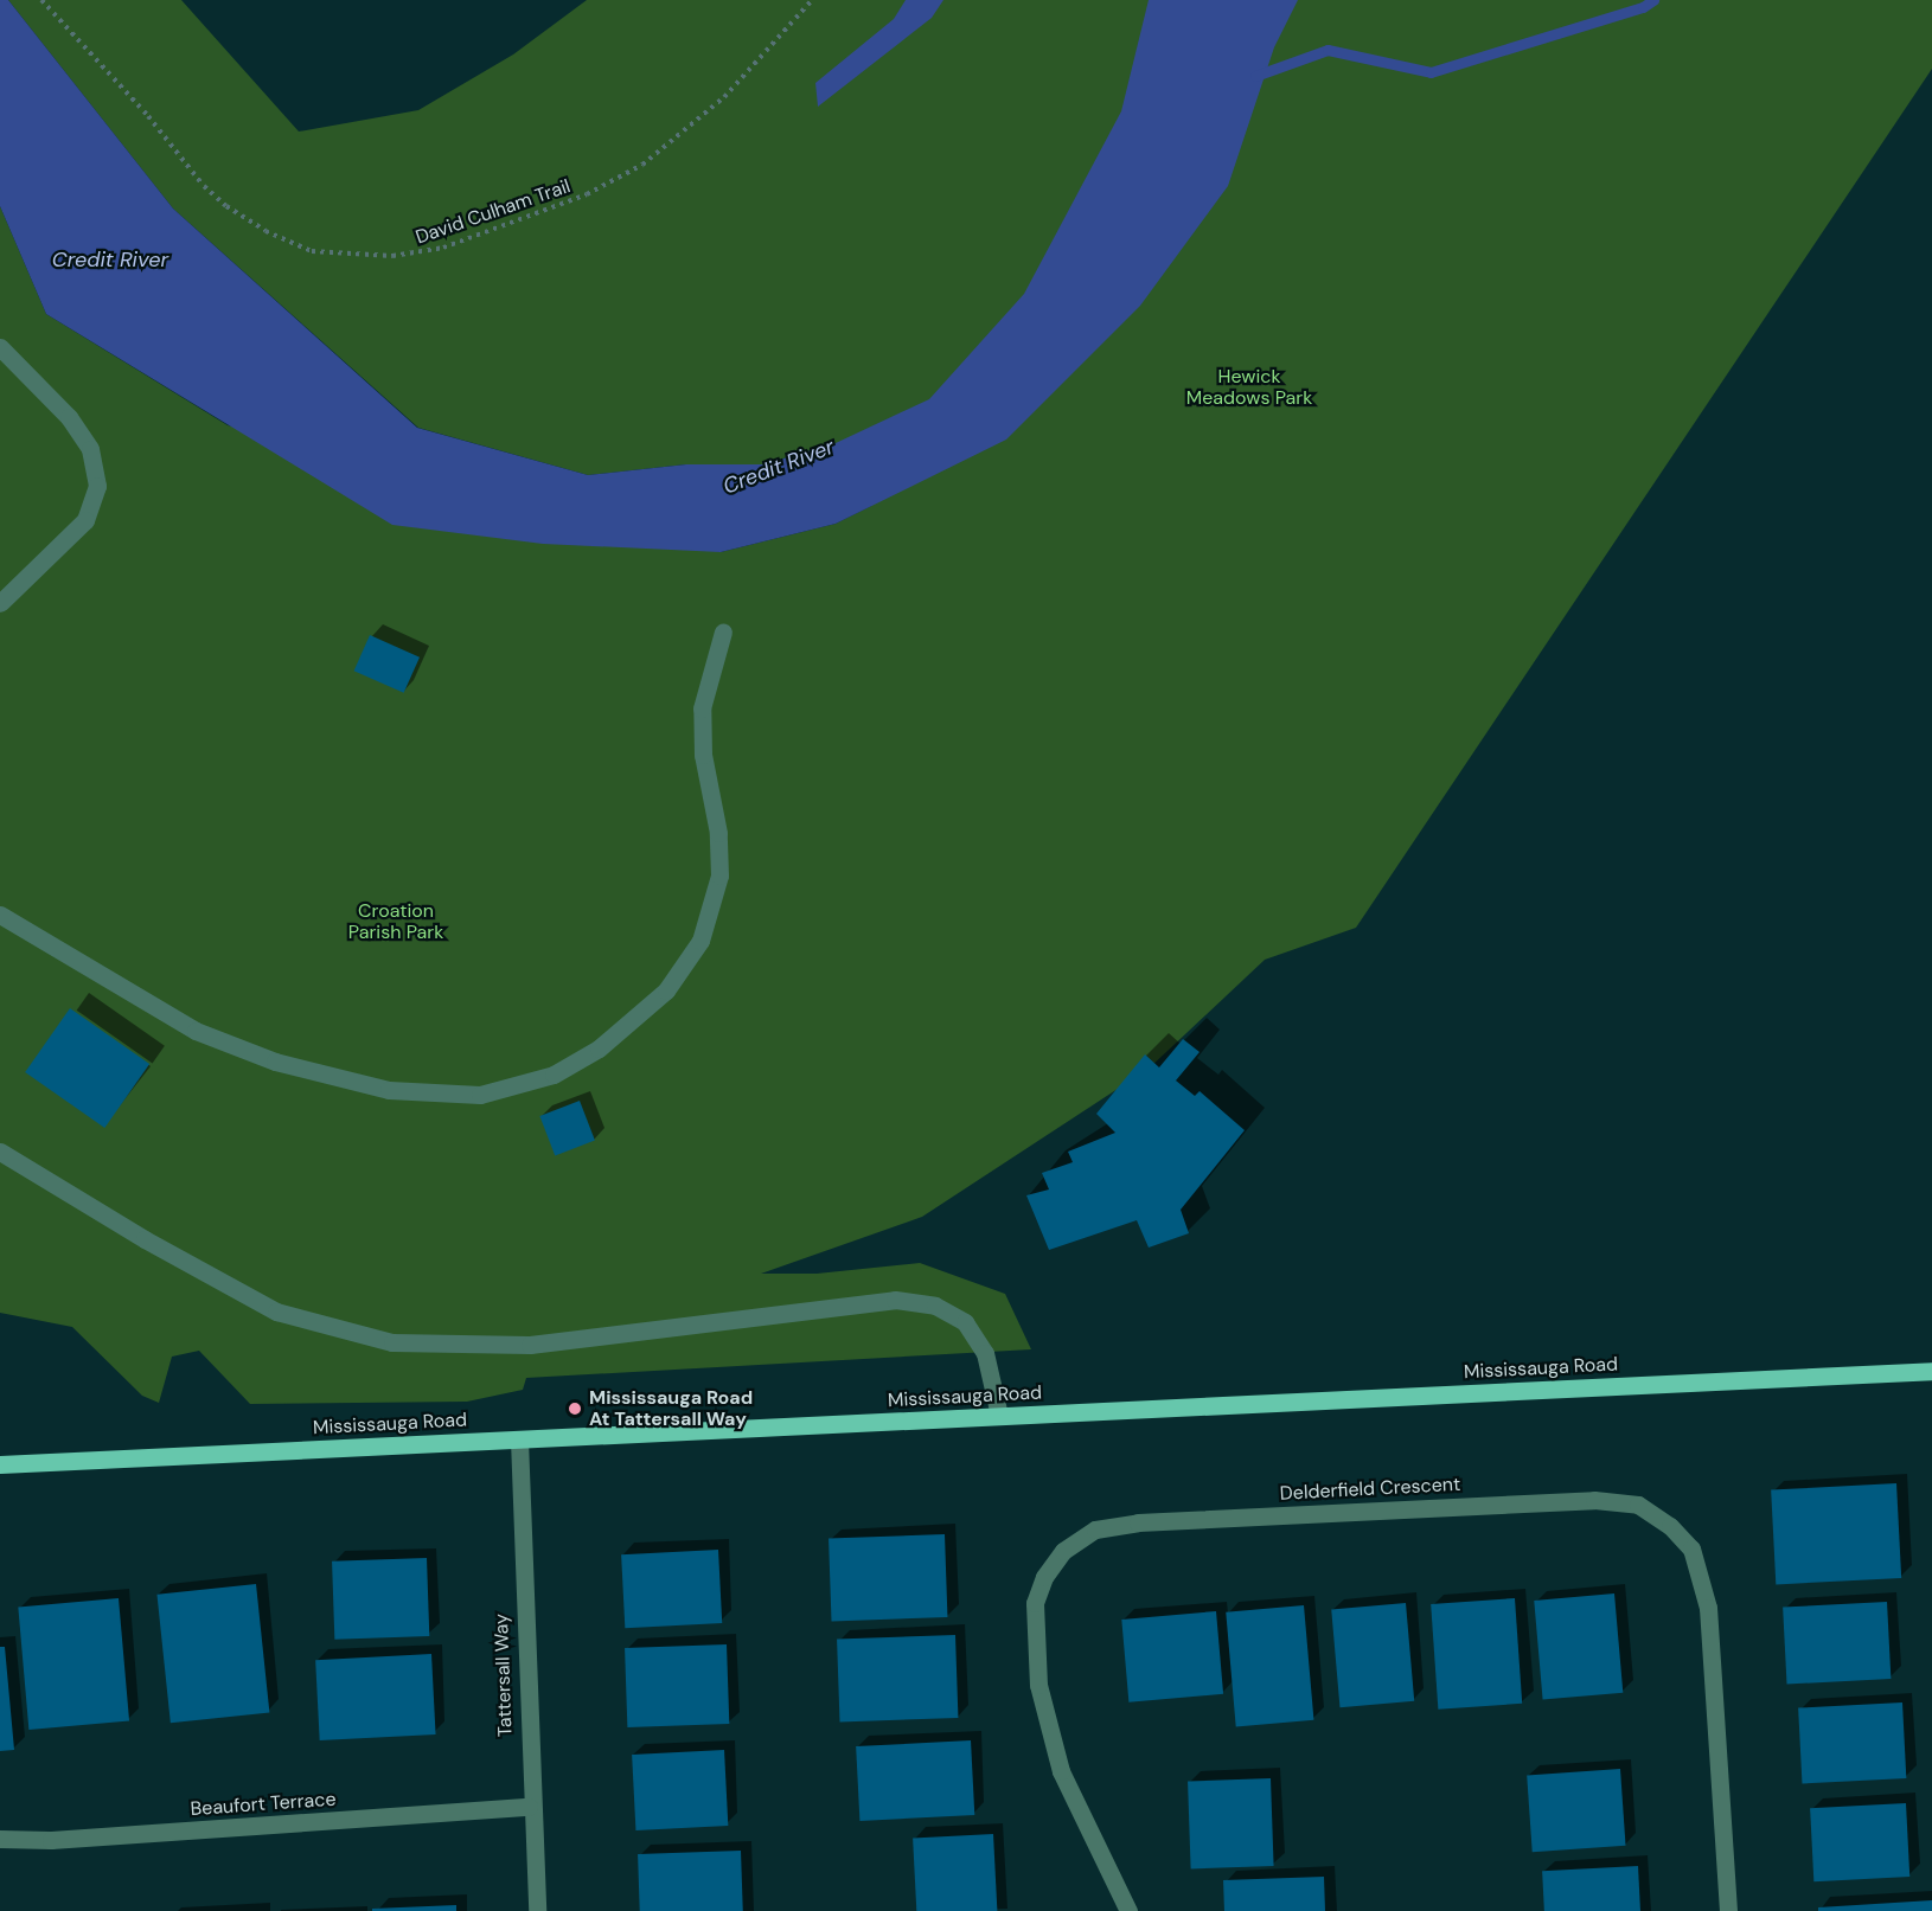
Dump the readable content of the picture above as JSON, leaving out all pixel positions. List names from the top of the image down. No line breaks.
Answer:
{"streets":{"main road":["Mississauga Road"],"street":["Delderfield Crescent","Tattersall Way","Beaufort Terrace"],"path":["David Culham Trail"]},"crossings":[["Mississauga Road","Tattersall Way"],["Tattersall Way","Beaufort Terrace"]],"water":["Credit River"],"parks":["Hewick Meadows Park","Croation Parish Park"],"places":["Mississauga Road At Tattersall Way"]}
